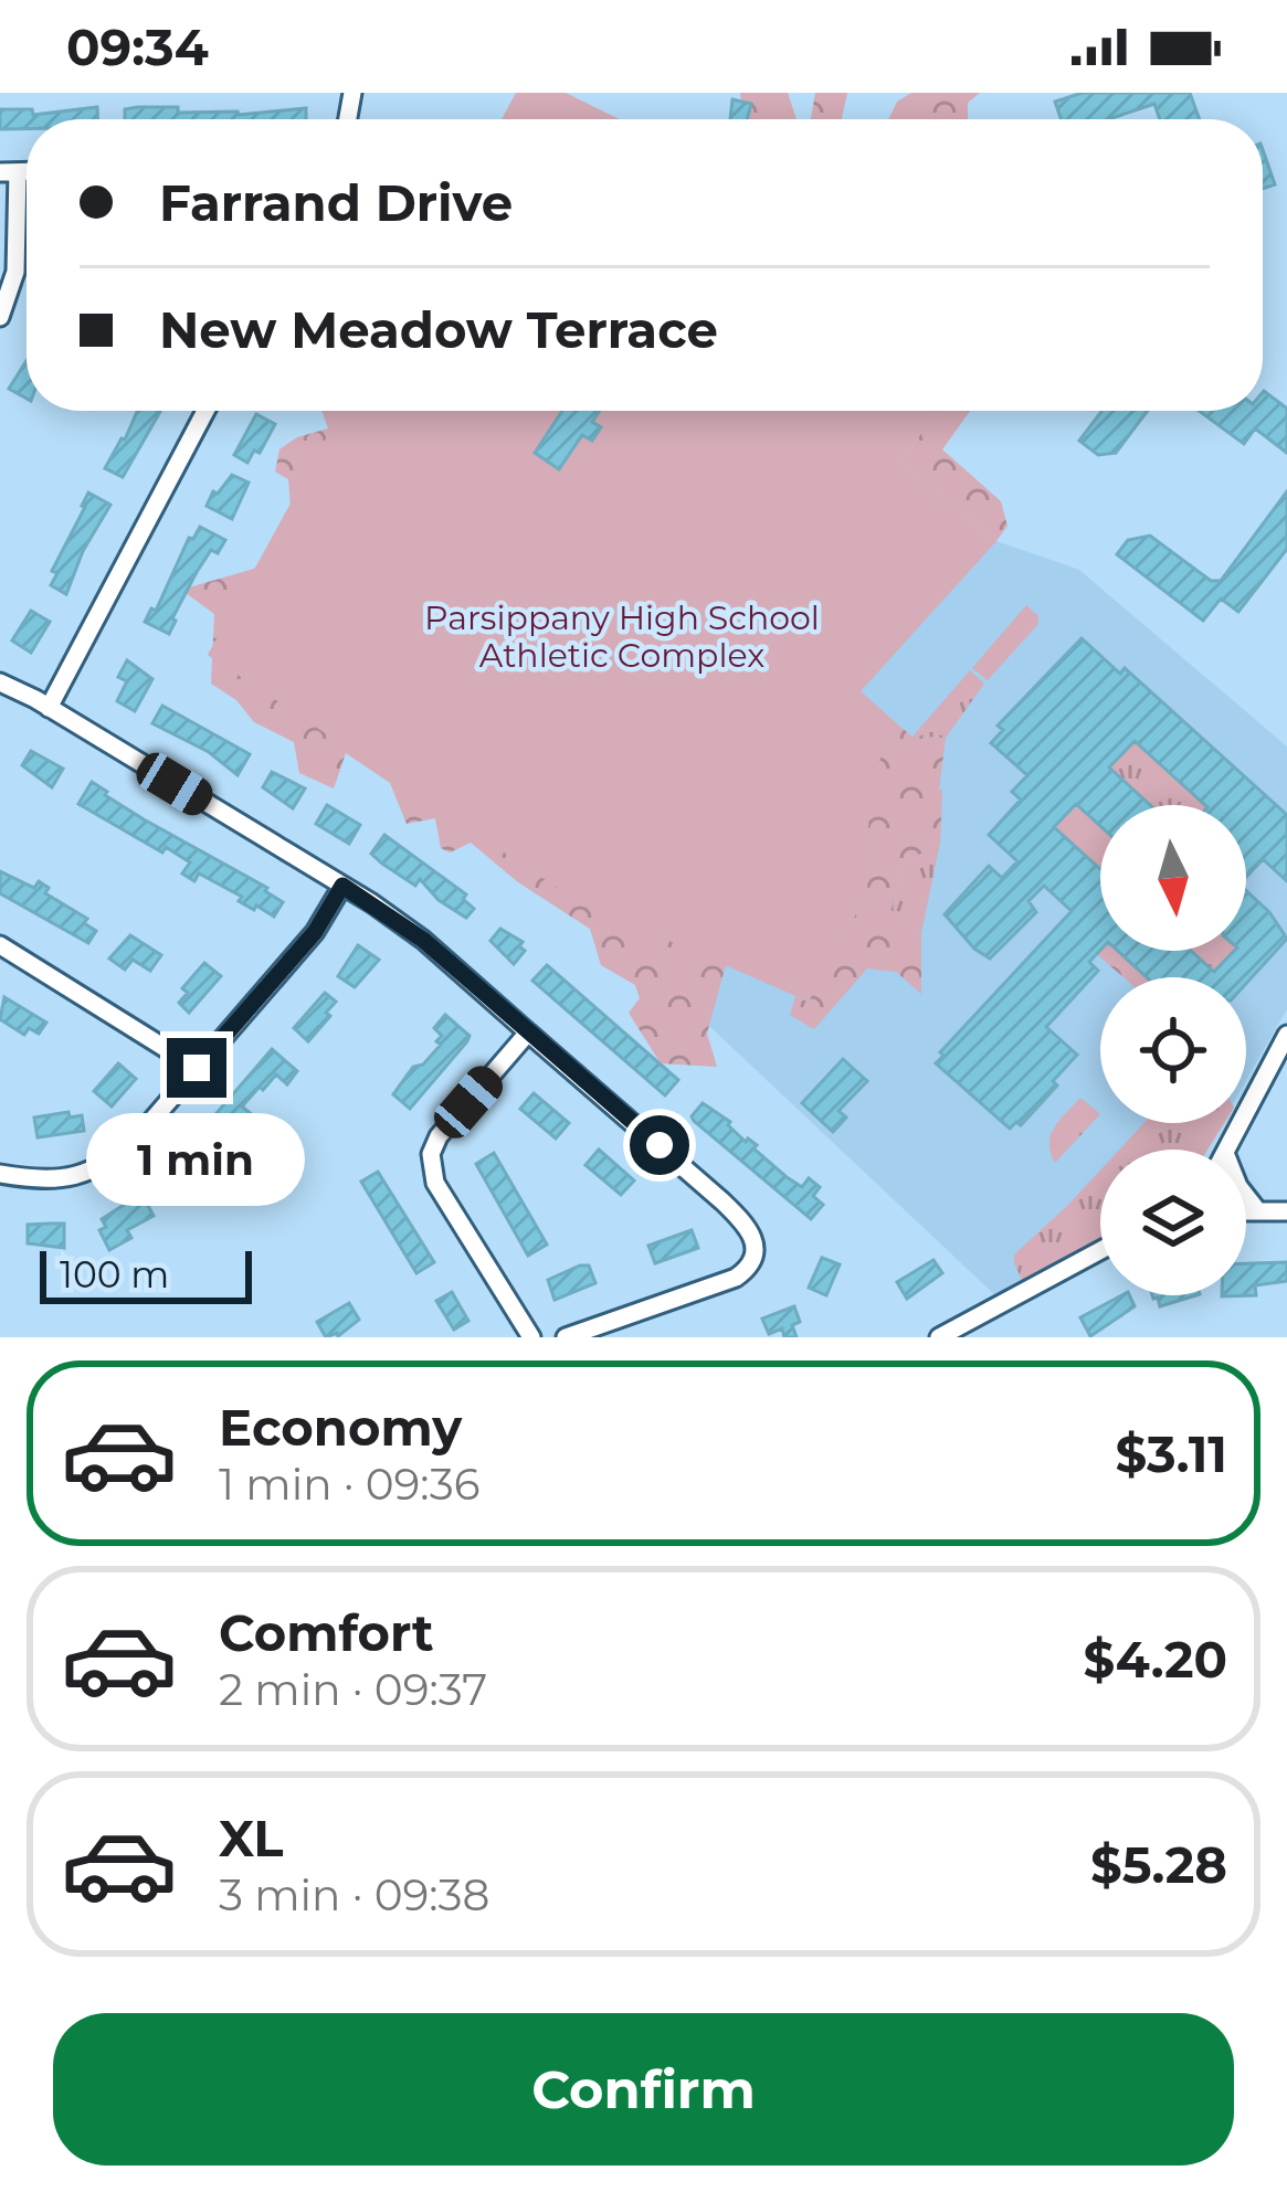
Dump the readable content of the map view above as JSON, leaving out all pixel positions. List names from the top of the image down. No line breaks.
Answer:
{"parks":["Parsippany High School Athletic Complex"],"scale_bar":"100 m","north":"bottom","page":{"status":"09:34","banner":["Farrand Drive","New Meadow Terrace"],"bubble":"1 min","scale":"100 m","list":[{"name":"Economy","note":"1 min · 09:36","value":"$3.11"},{"name":"Comfort","note":"2 min · 09:37","value":"$4.20"},{"name":"XL","note":"3 min · 09:38","value":"$5.28"}],"buttons":"Confirm"}}
